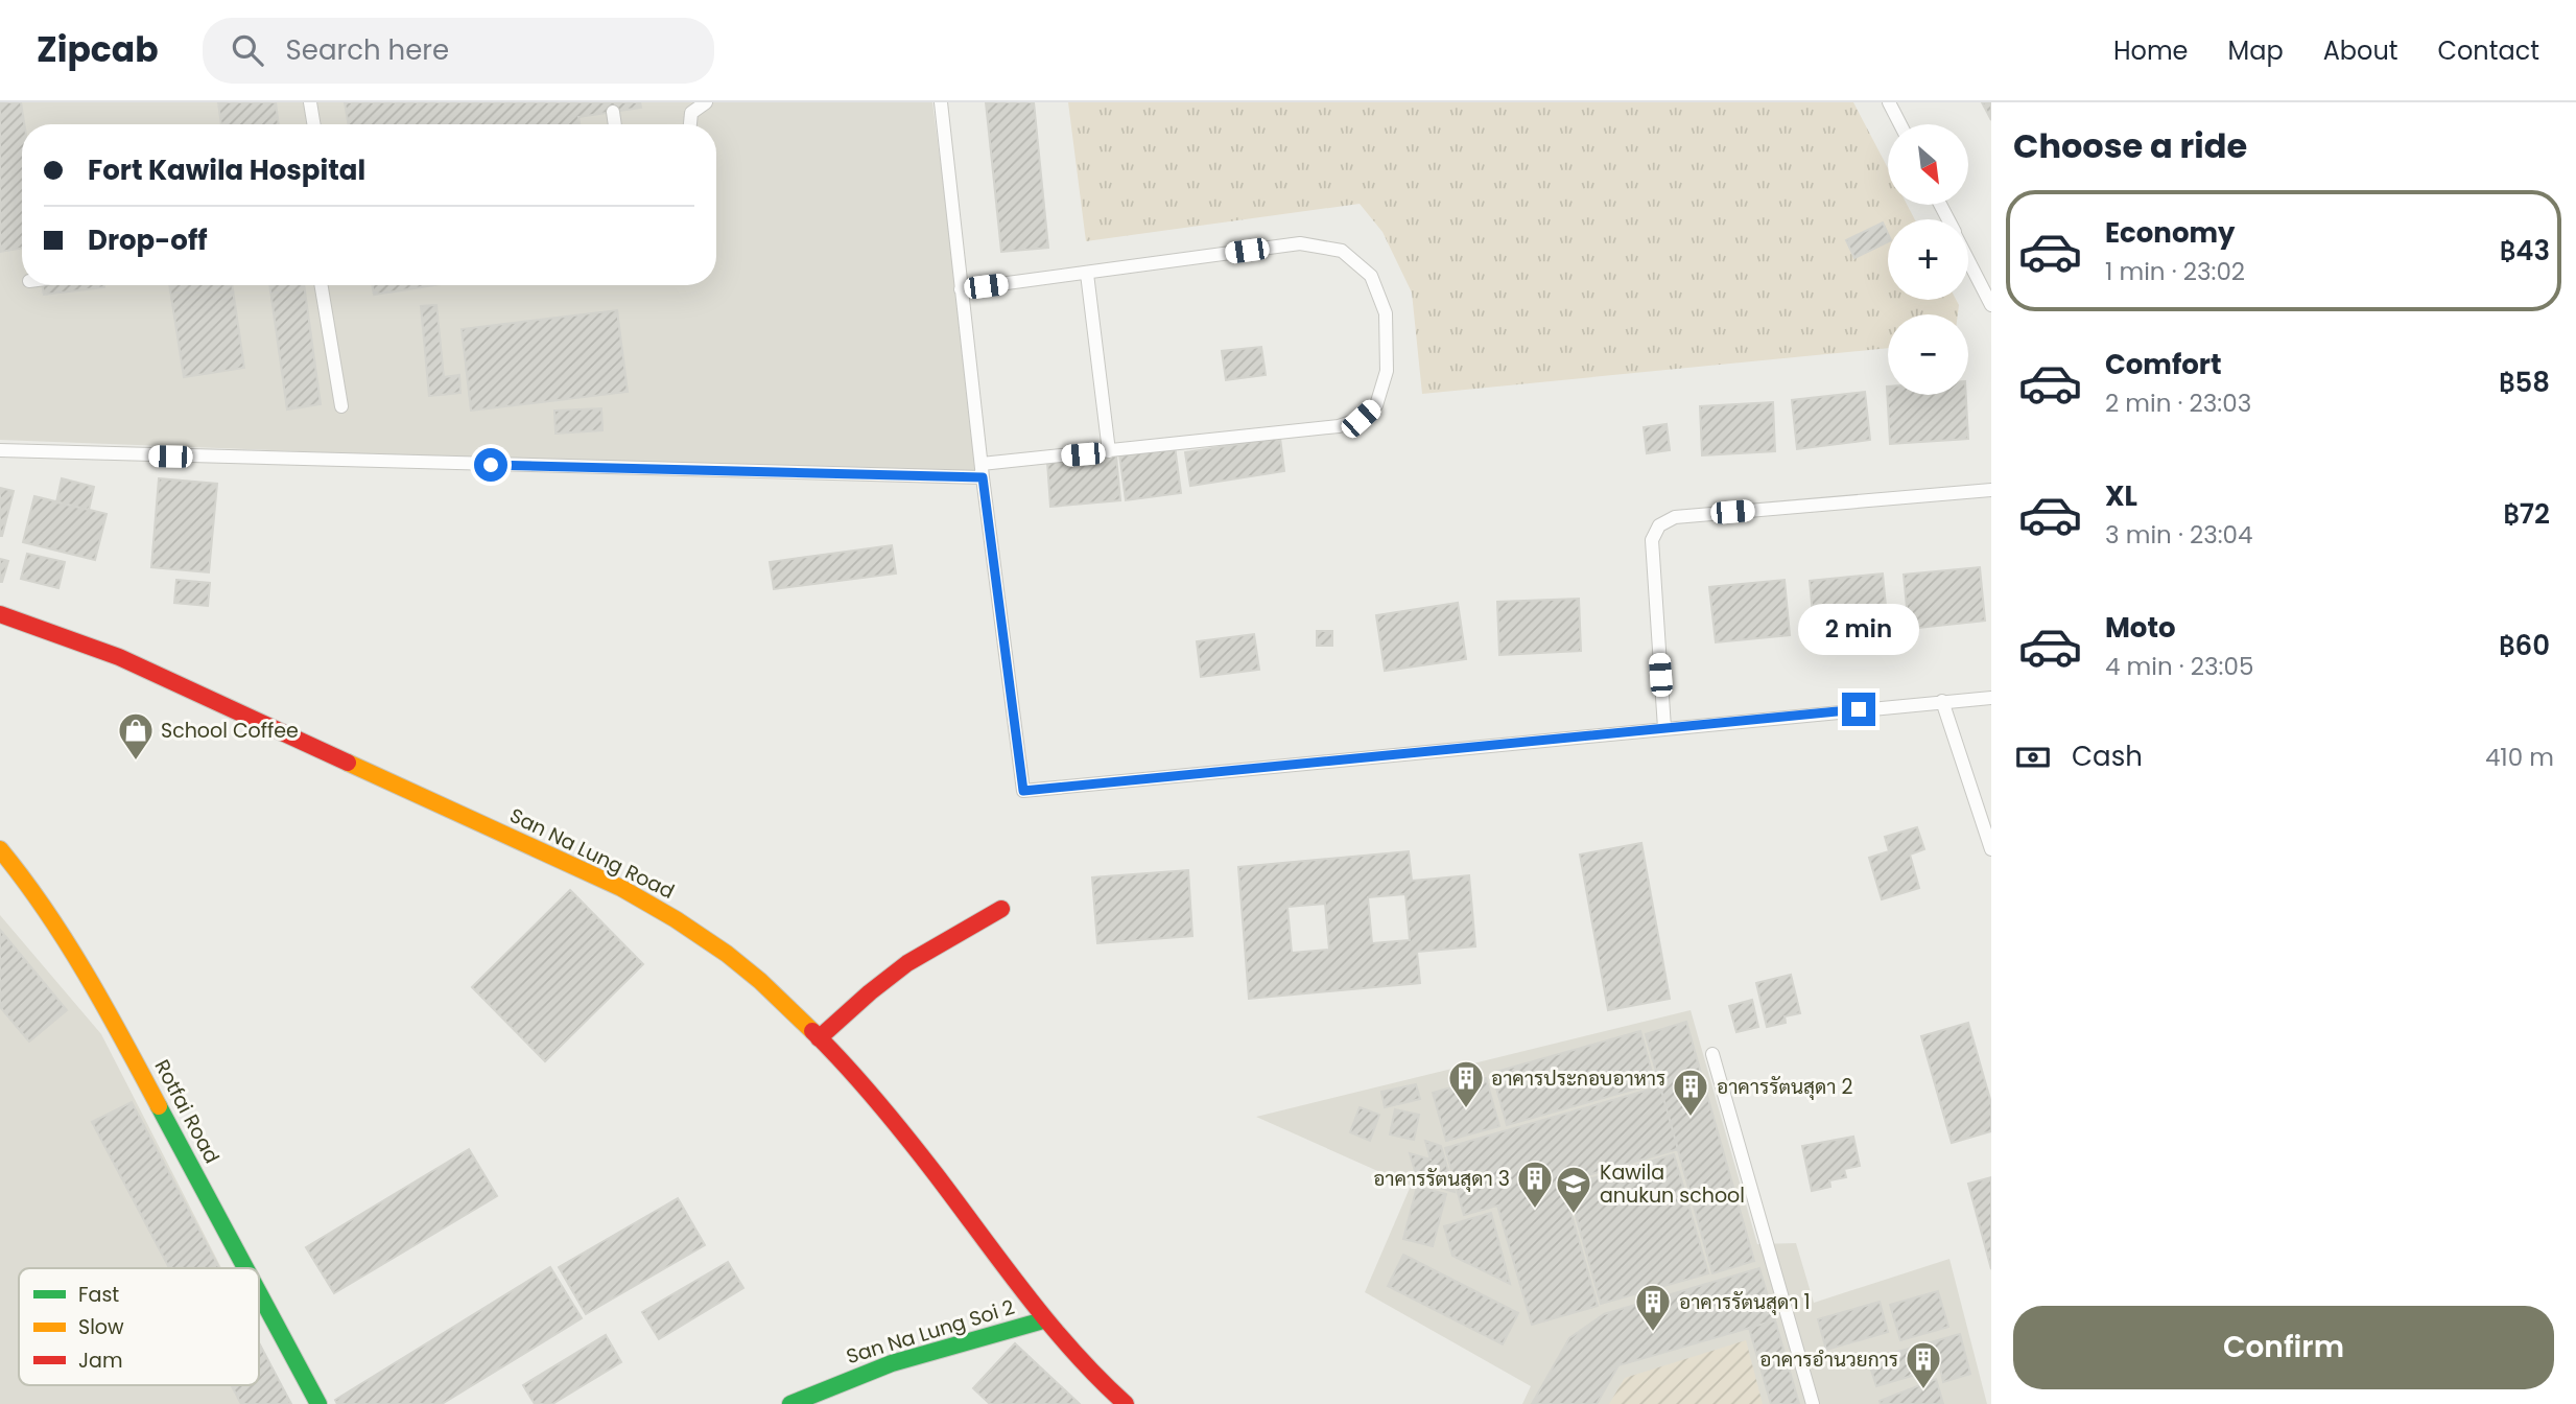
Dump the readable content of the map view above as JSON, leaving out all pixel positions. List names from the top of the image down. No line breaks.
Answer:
{"streets":{"street":["San Na Lung Road","Rotfai Road","San Na Lung Soi 2"]},"crossings":[["San Na Lung Road","San Na Lung Soi 2"]],"places":{"shop":["School Coffee"],"building":["อาคารประกอบอาหาร","อาคารรัตนสุดา 2","อาคารรัตนสุดา 3","อาคารรัตนสุดา 1","อาคารอำนวยการ"],"school or university":["Kawila anukun school"]},"legend":["Fast","Slow","Jam"],"north":"bottom right","page":{"header":"Zipcab","search":"Search here","nav":["Home","Map","About","Contact"],"heading":"Choose a ride","map_buttons":["+","−"],"banner":["Fort Kawila Hospital","Drop-off"],"list":[{"name":"Economy","note":"1 min · 23:02","value":"฿43"},{"name":"Comfort","note":"2 min · 23:03","value":"฿58"},{"name":"XL","note":"3 min · 23:04","value":"฿72"},{"name":"Moto","note":"4 min · 23:05","value":"฿60"}],"bubble":"2 min","pay":["Cash","410 m"],"buttons":"Confirm"}}
